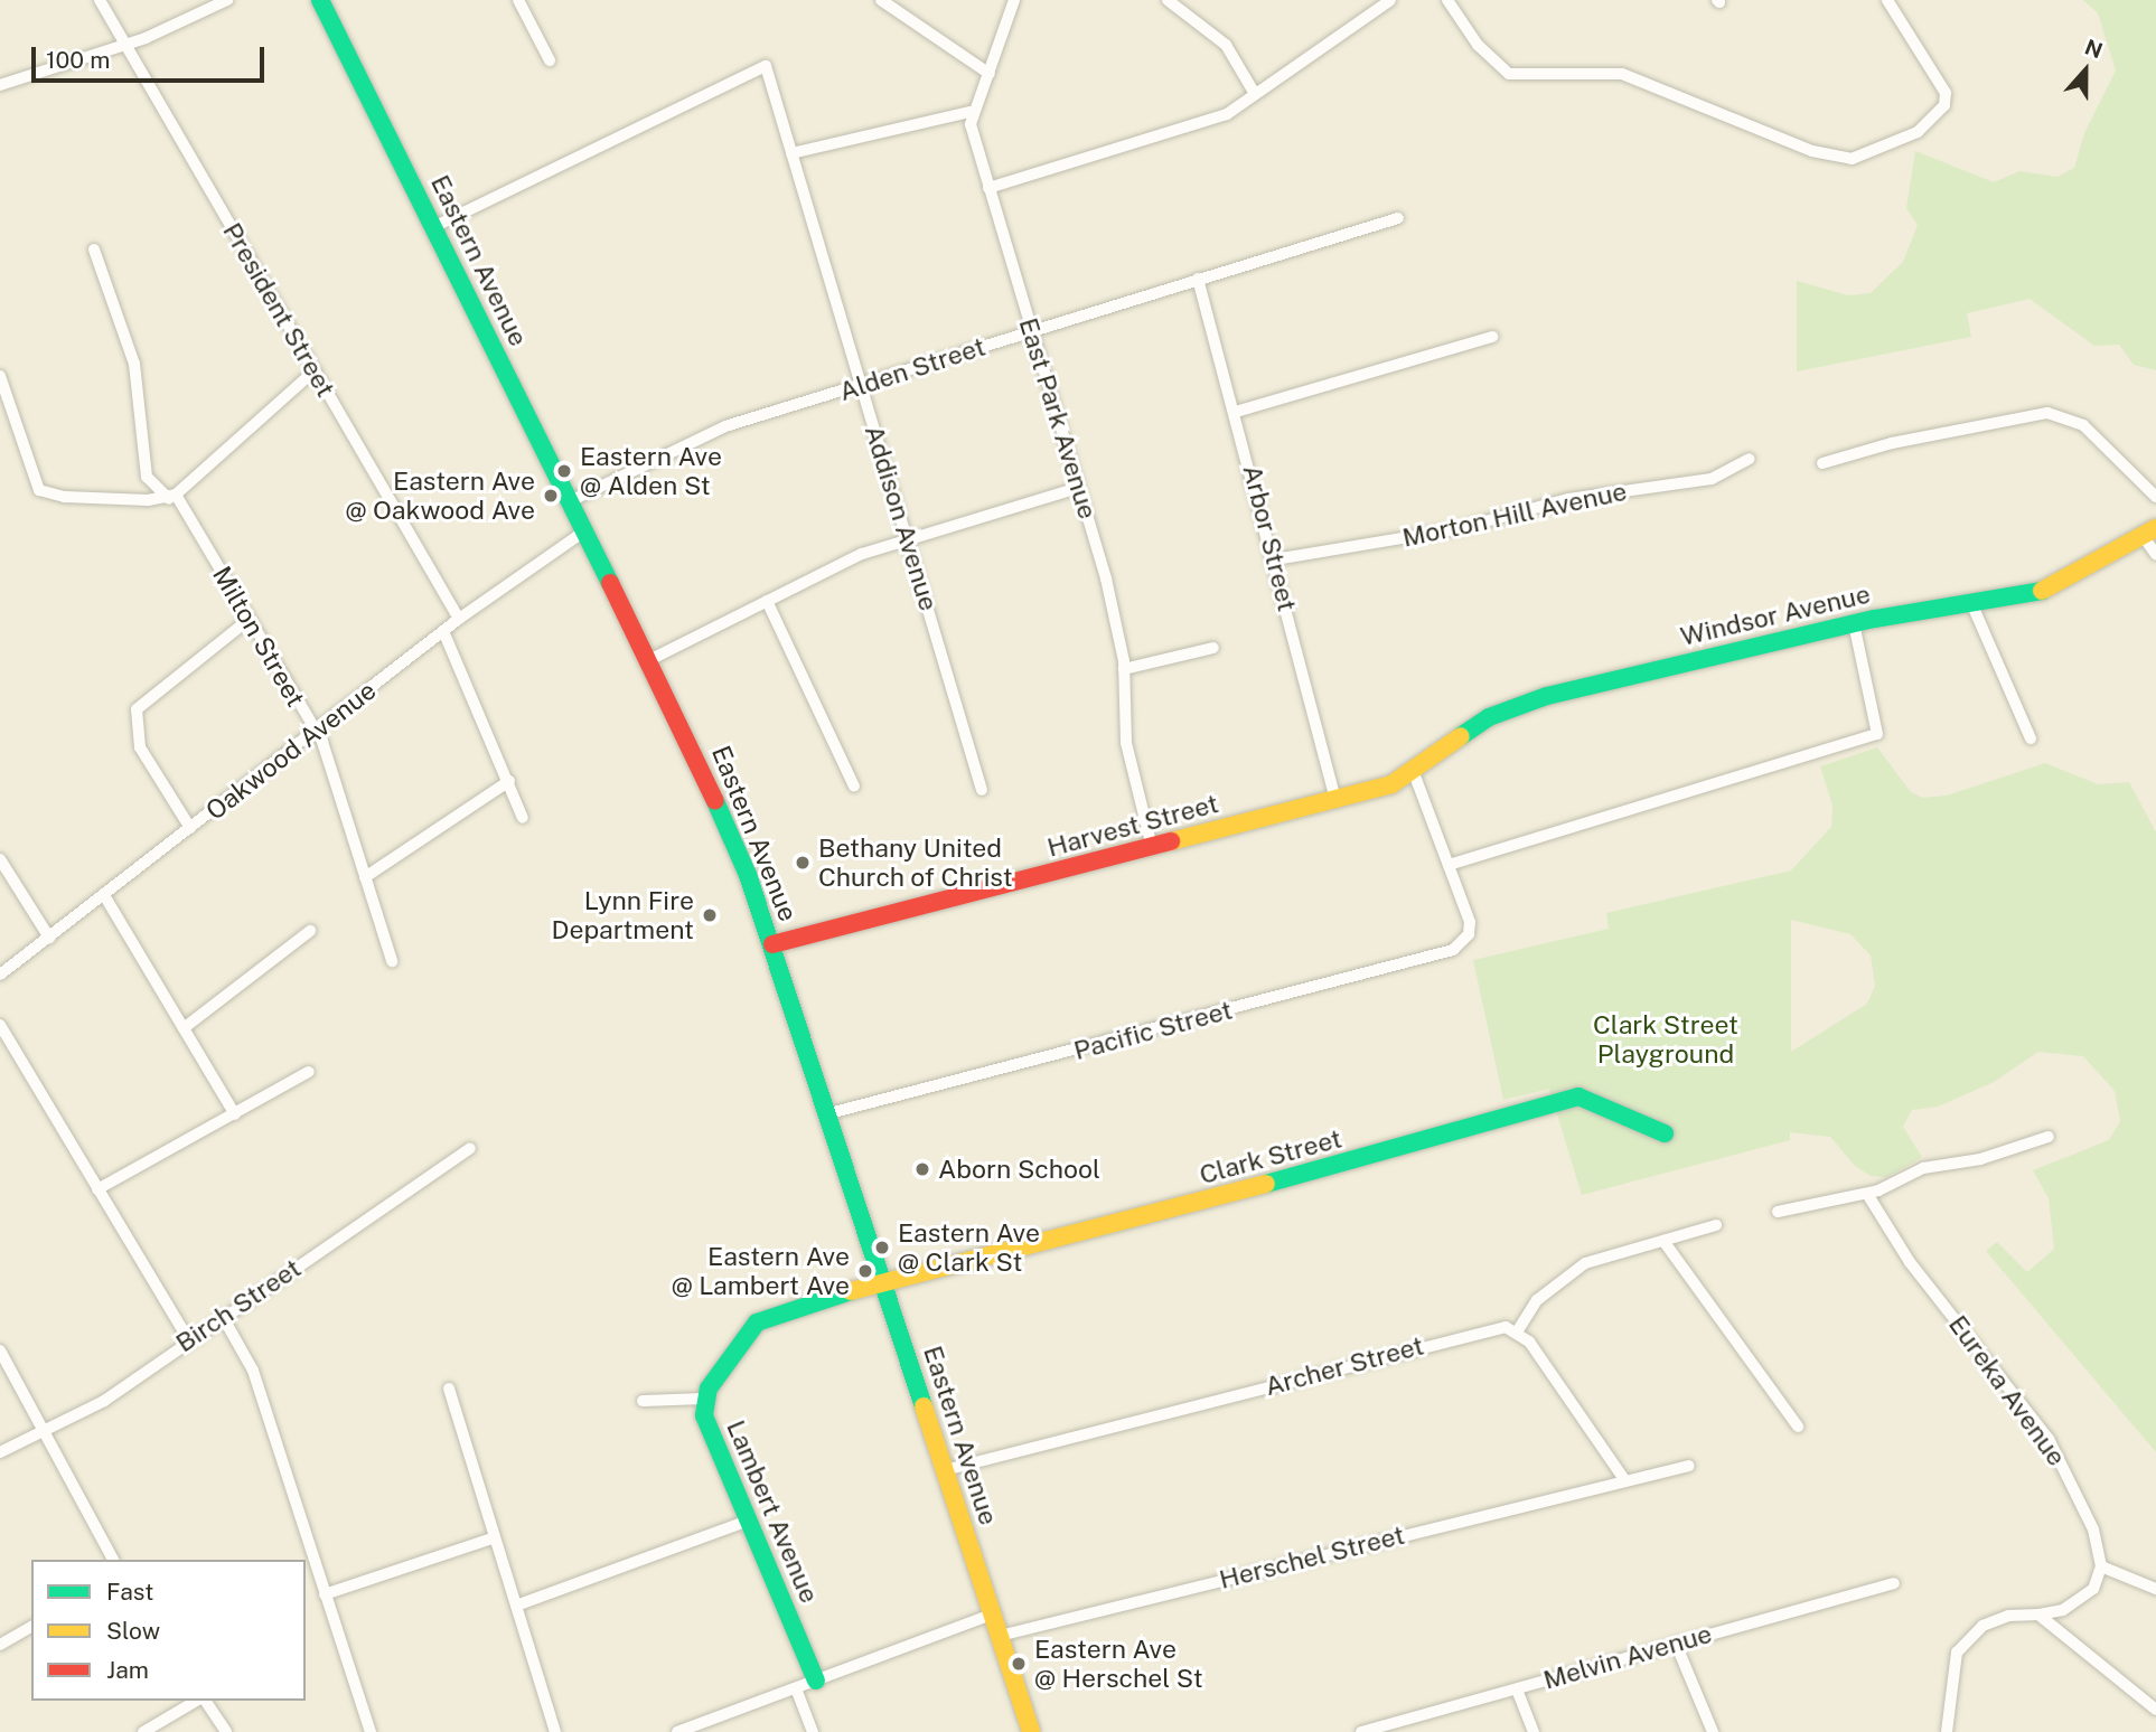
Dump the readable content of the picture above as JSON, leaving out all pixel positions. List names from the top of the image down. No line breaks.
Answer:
{"streets":{"street":["Eastern Avenue","President Street","Alden Street","East Park Avenue","Morton Hill Avenue","Addison Avenue","Arbor Street","Windsor Avenue","Milton Street","Oakwood Avenue","Harvest Street","Pacific Street","Clark Street","Birch Street","Archer Street","Eureka Avenue","Lambert Avenue","Herschel Street","Melvin Avenue"]},"crossings":[["Eastern Avenue","Alden Street"],["Eastern Avenue","Addison Avenue"],["Eastern Avenue","Oakwood Avenue"],["Eastern Avenue","Harvest Street"],["Eastern Avenue","Pacific Street"],["Eastern Avenue","Clark Street"],["Eastern Avenue","Archer Street"],["Eastern Avenue","Lambert Avenue"],["Eastern Avenue","Herschel Street"],["President Street","Oakwood Avenue"],["Alden Street","East Park Avenue"],["Alden Street","Addison Avenue"],["Alden Street","Arbor Street"],["East Park Avenue","Harvest Street"],["Morton Hill Avenue","Arbor Street"],["Arbor Street","Harvest Street"],["Windsor Avenue","Harvest Street"],["Milton Street","Oakwood Avenue"],["Clark Street","Lambert Avenue"]],"parks":["Clark Street Playground"],"places":["Eastern Ave @ Alden St","Eastern Ave @ Oakwood Ave","Bethany United Church of Christ","Lynn Fire Department","Aborn School","Eastern Ave @ Clark St","Eastern Ave @ Lambert Ave","Eastern Ave @ Herschel St"],"legend":["Fast","Slow","Jam"],"scale_bar":"100 m","north":"top"}
